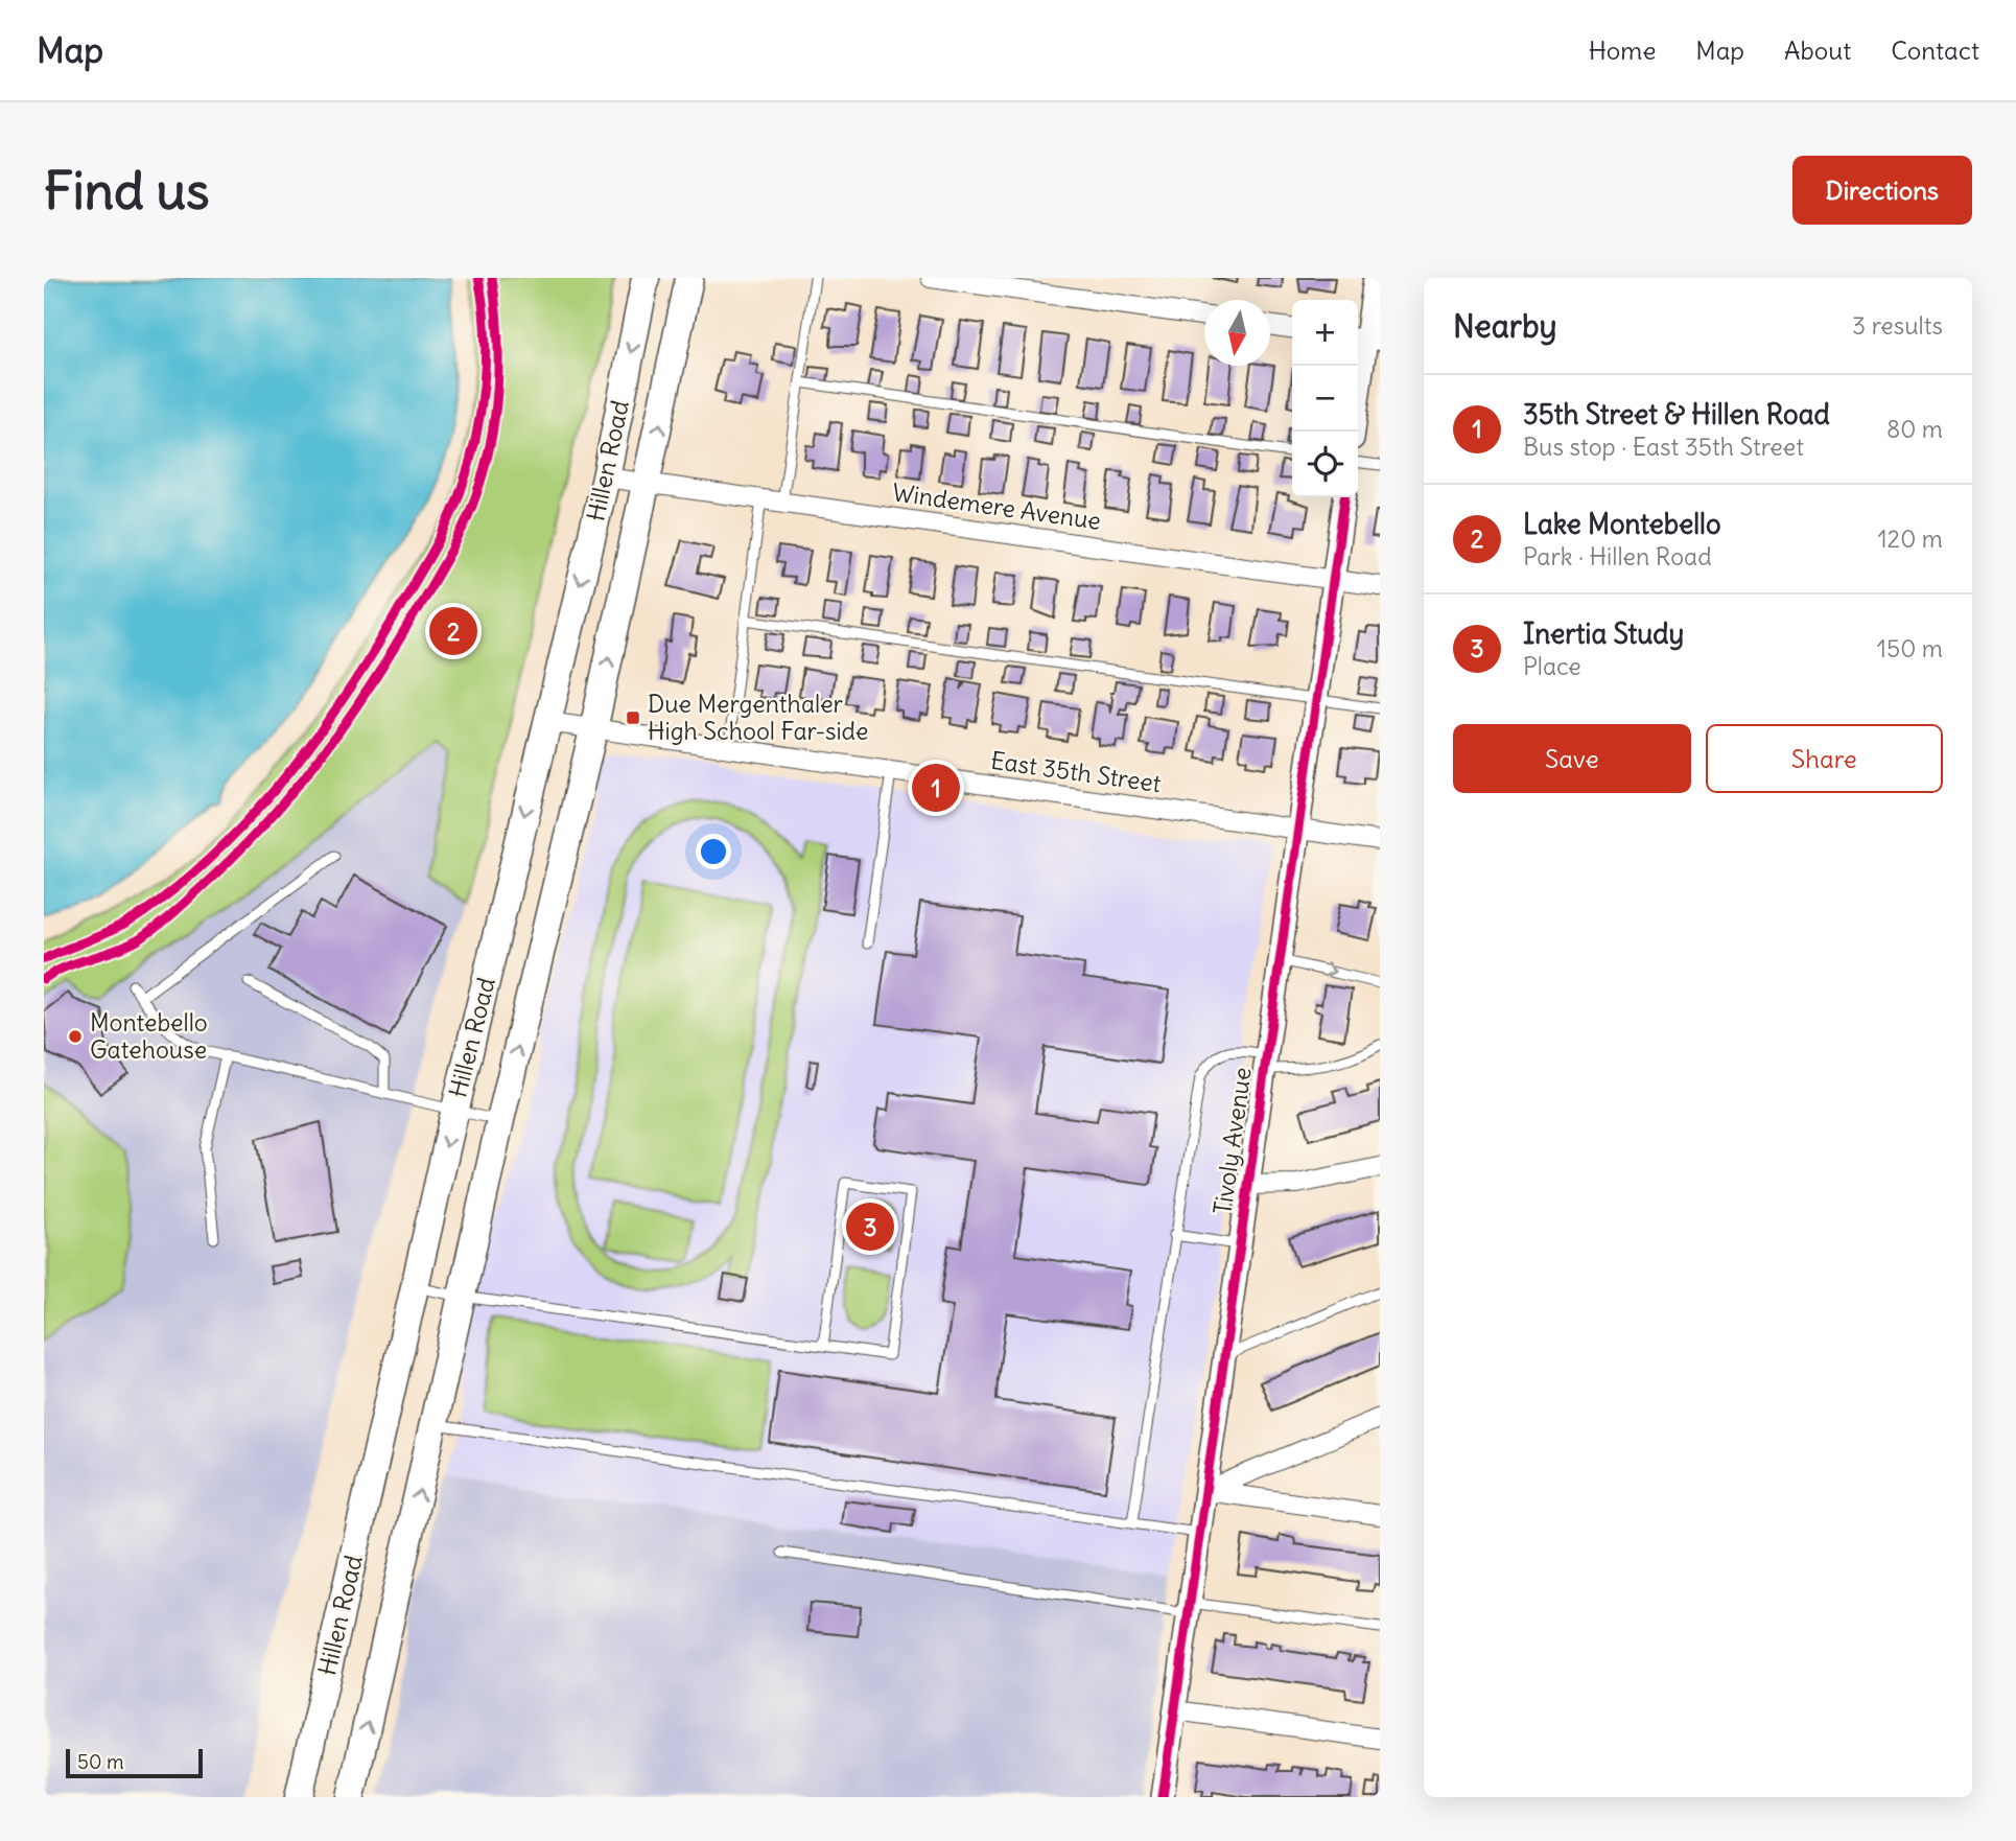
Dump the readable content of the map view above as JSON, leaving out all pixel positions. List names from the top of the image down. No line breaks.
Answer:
{"streets":{"main road":["Hillen Road"],"street":["Windemere Avenue","East 35th Street","Tivoly Avenue"]},"crossings":[["Hillen Road","Windemere Avenue"],["Hillen Road","East 35th Street"],["Windemere Avenue","Tivoly Avenue"],["East 35th Street","Tivoly Avenue"]],"places":{"transit":["Due Mergenthaler High School Far-side"],"other":["Montebello Gatehouse"]},"scale_bar":"50 m","north":"bottom","page":{"header":"Map","nav":["Home","Map","About","Contact"],"buttons":["Directions",["Save","Share"]],"title":"Find us","heading":["Nearby","3 results"],"map_buttons":["+","−"],"list":[{"mark":"1","name":"35th Street & Hillen Road","note":"Bus stop · East 35th Street","value":"80 m"},{"mark":"2","name":"Lake Montebello","note":"Park · Hillen Road","value":"120 m"},{"mark":"3","name":"Inertia Study","note":"Place","value":"150 m"}],"pins":["2","1","3"],"scale":"50 m"}}
